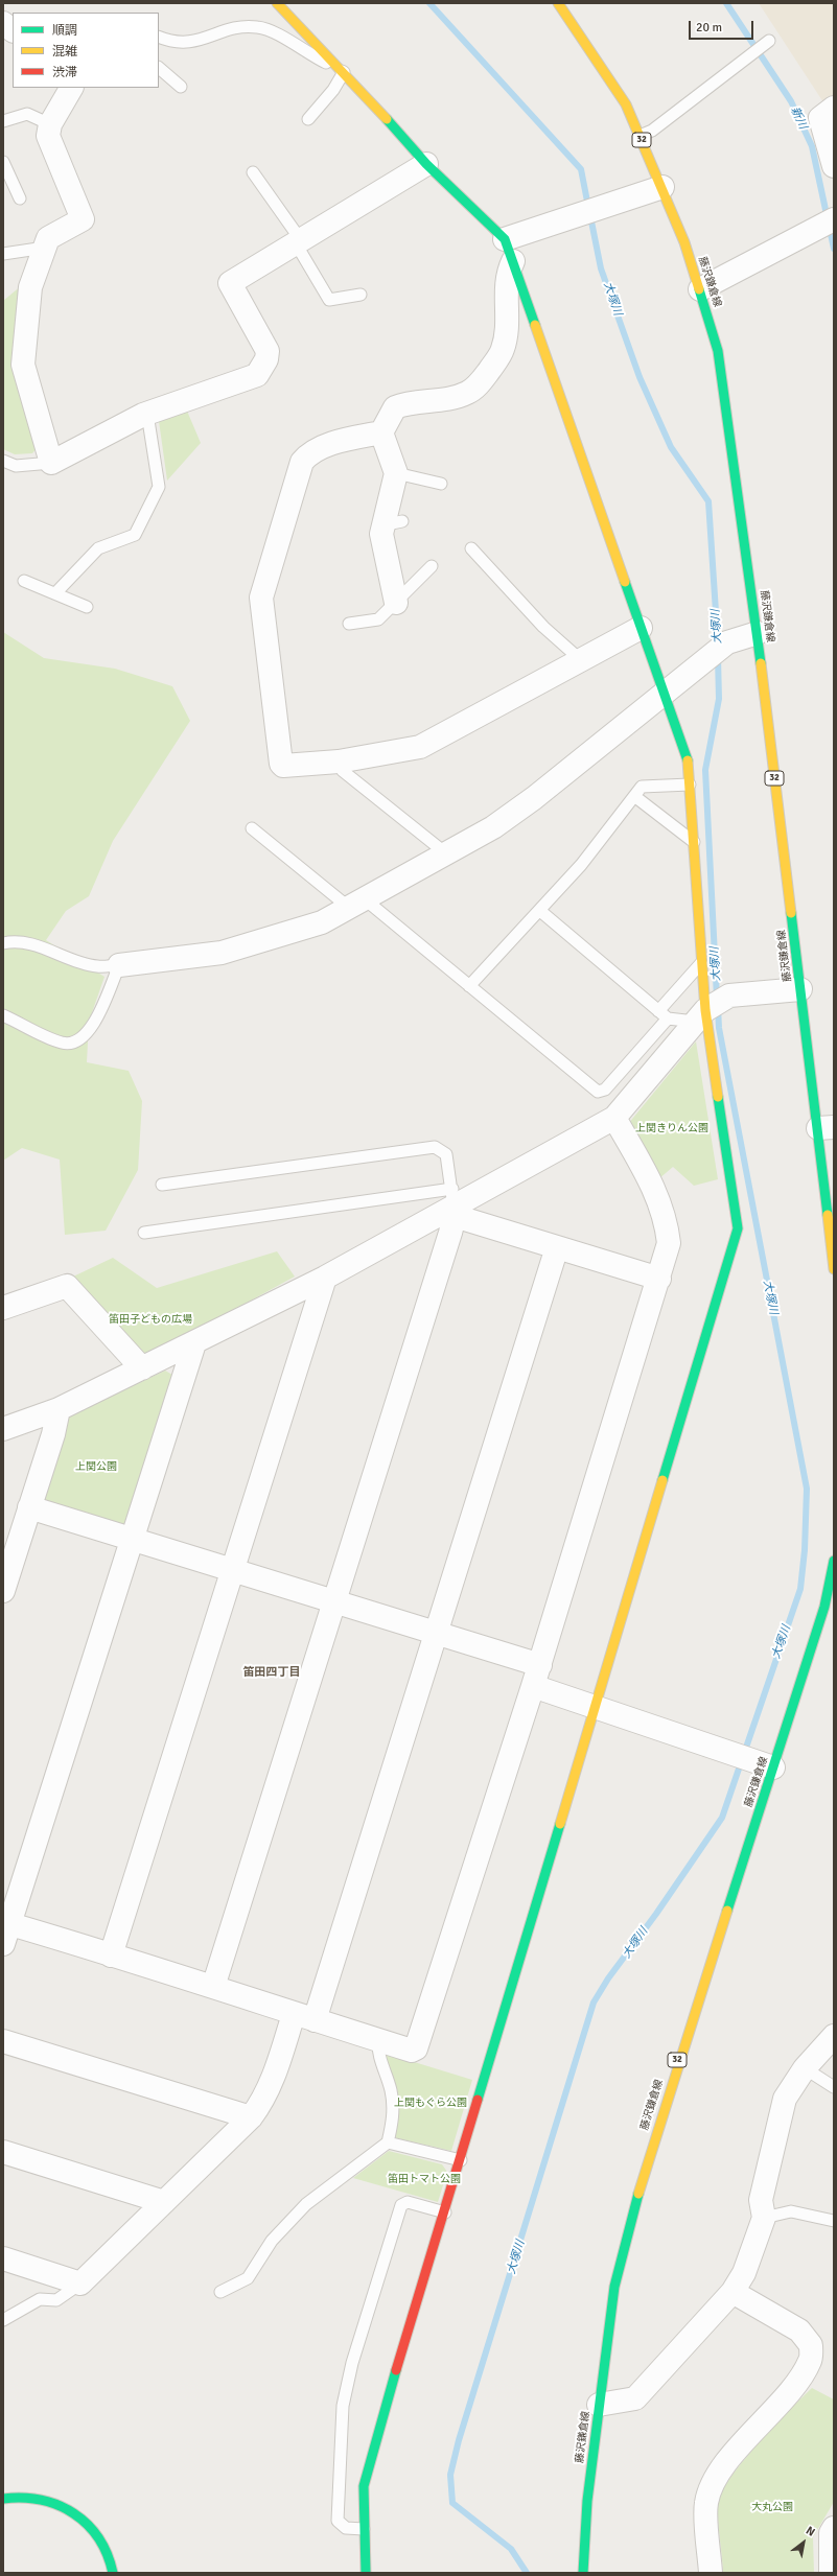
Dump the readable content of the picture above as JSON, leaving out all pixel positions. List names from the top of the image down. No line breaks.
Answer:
{"streets":{"street":["32","藤沢鎌倉線"]},"districts":["笛田四丁目"],"water":["新川","大塚川"],"parks":["上関きりん公園","笛田子どもの広場","上関公園","上関もぐら公園","笛田トマト公園","大丸公園"],"legend":["順調","混雑","渋滞"],"scale_bar":"20 m","north":"top right"}
